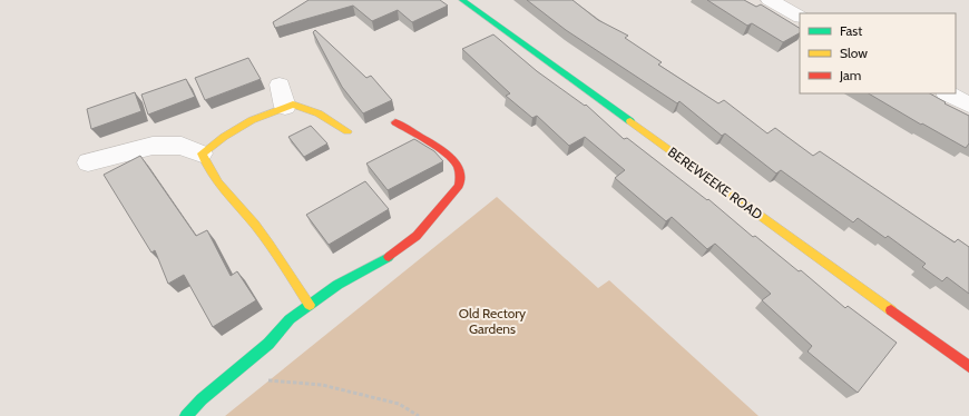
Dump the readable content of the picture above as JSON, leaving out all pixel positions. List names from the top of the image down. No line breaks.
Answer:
{"streets":{"street":["BEREWEEKE ROAD"]},"parks":["Old Rectory Gardens"],"legend":["Fast","Slow","Jam"]}
